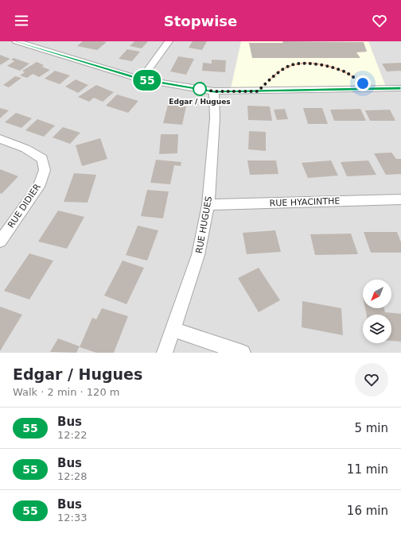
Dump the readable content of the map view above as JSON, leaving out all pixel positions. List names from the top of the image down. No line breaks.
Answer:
{"streets":{"street":["RUE HYACINTHE","RUE DIDIER","RUE HUGUES"]},"crossings":[["RUE HYACINTHE","RUE HUGUES"]],"places":["Edgar / Hugues"],"lines":["bus line 55"],"north":"bottom left","page":{"header":"Stopwise","on_map":"55","heading":["Edgar / Hugues","Walk · 2 min · 120 m"],"list":[{"mark":"55","name":"Bus","note":"12:22","value":"5 min"},{"mark":"55","name":"Bus","note":"12:28","value":"11 min"},{"mark":"55","name":"Bus","note":"12:33","value":"16 min"}]}}
